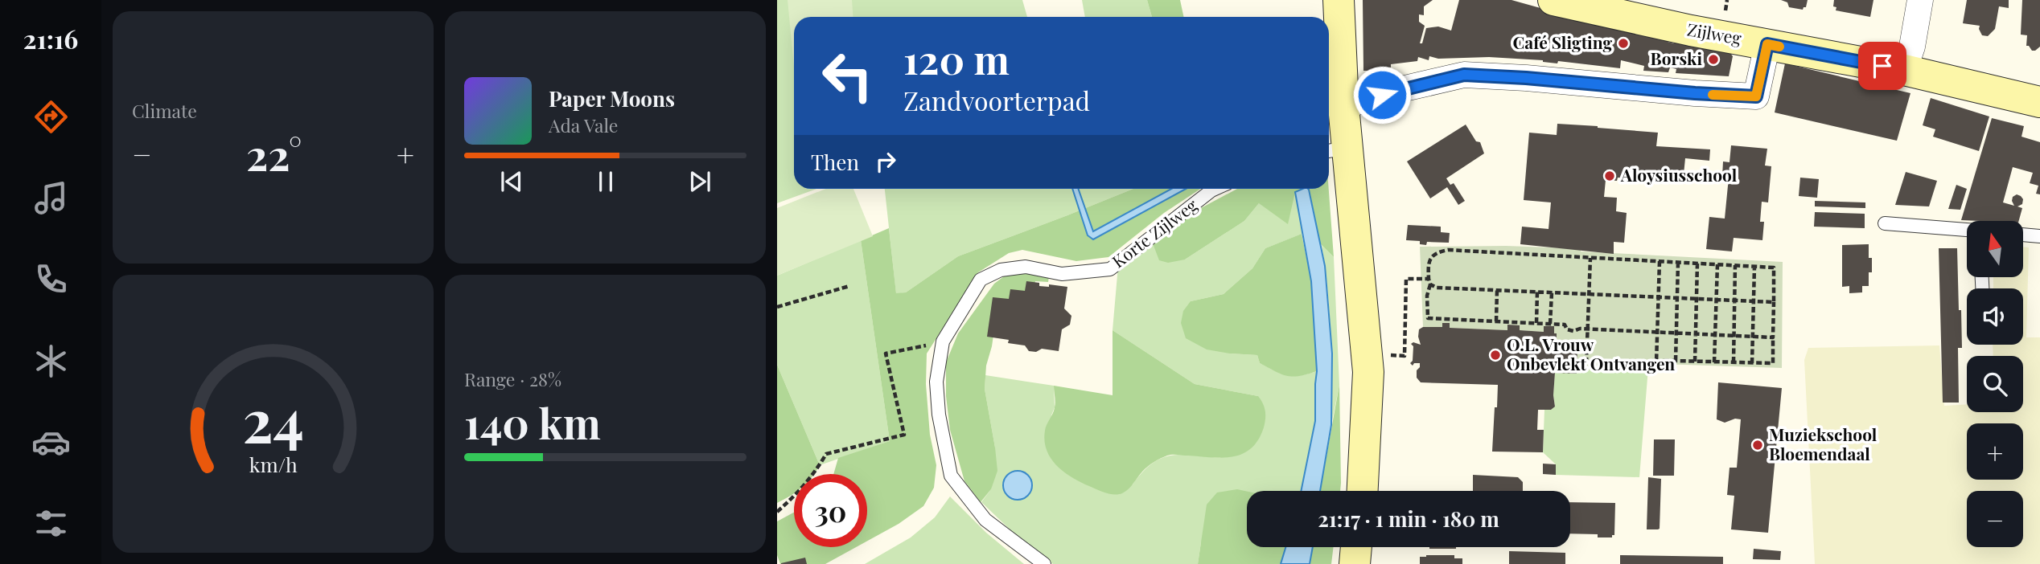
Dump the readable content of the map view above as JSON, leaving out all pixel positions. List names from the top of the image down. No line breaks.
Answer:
{"streets":{"main road":["Zijlweg"],"lane":["Korte Zijlweg"]},"places":["Café Sligting","Borski","Aloysiusschool","O.L. Vrouw Onbevlekt Ontvangen","Muziekschool Bloemendaal"],"north":"top","page":{"tabs":"21:16","tile":["Climate",["Range · 28%","140 km"]],"turn":["120 m","Zandvoorterpad"],"song":["Paper Moons","Ada Vale"],"heat":["−","22°","+"],"then":"Then","map_buttons":["+","−"],"limit":"30","trip":"21:17 · 1 min · 180 m","gauge":["24","km/h"]}}
